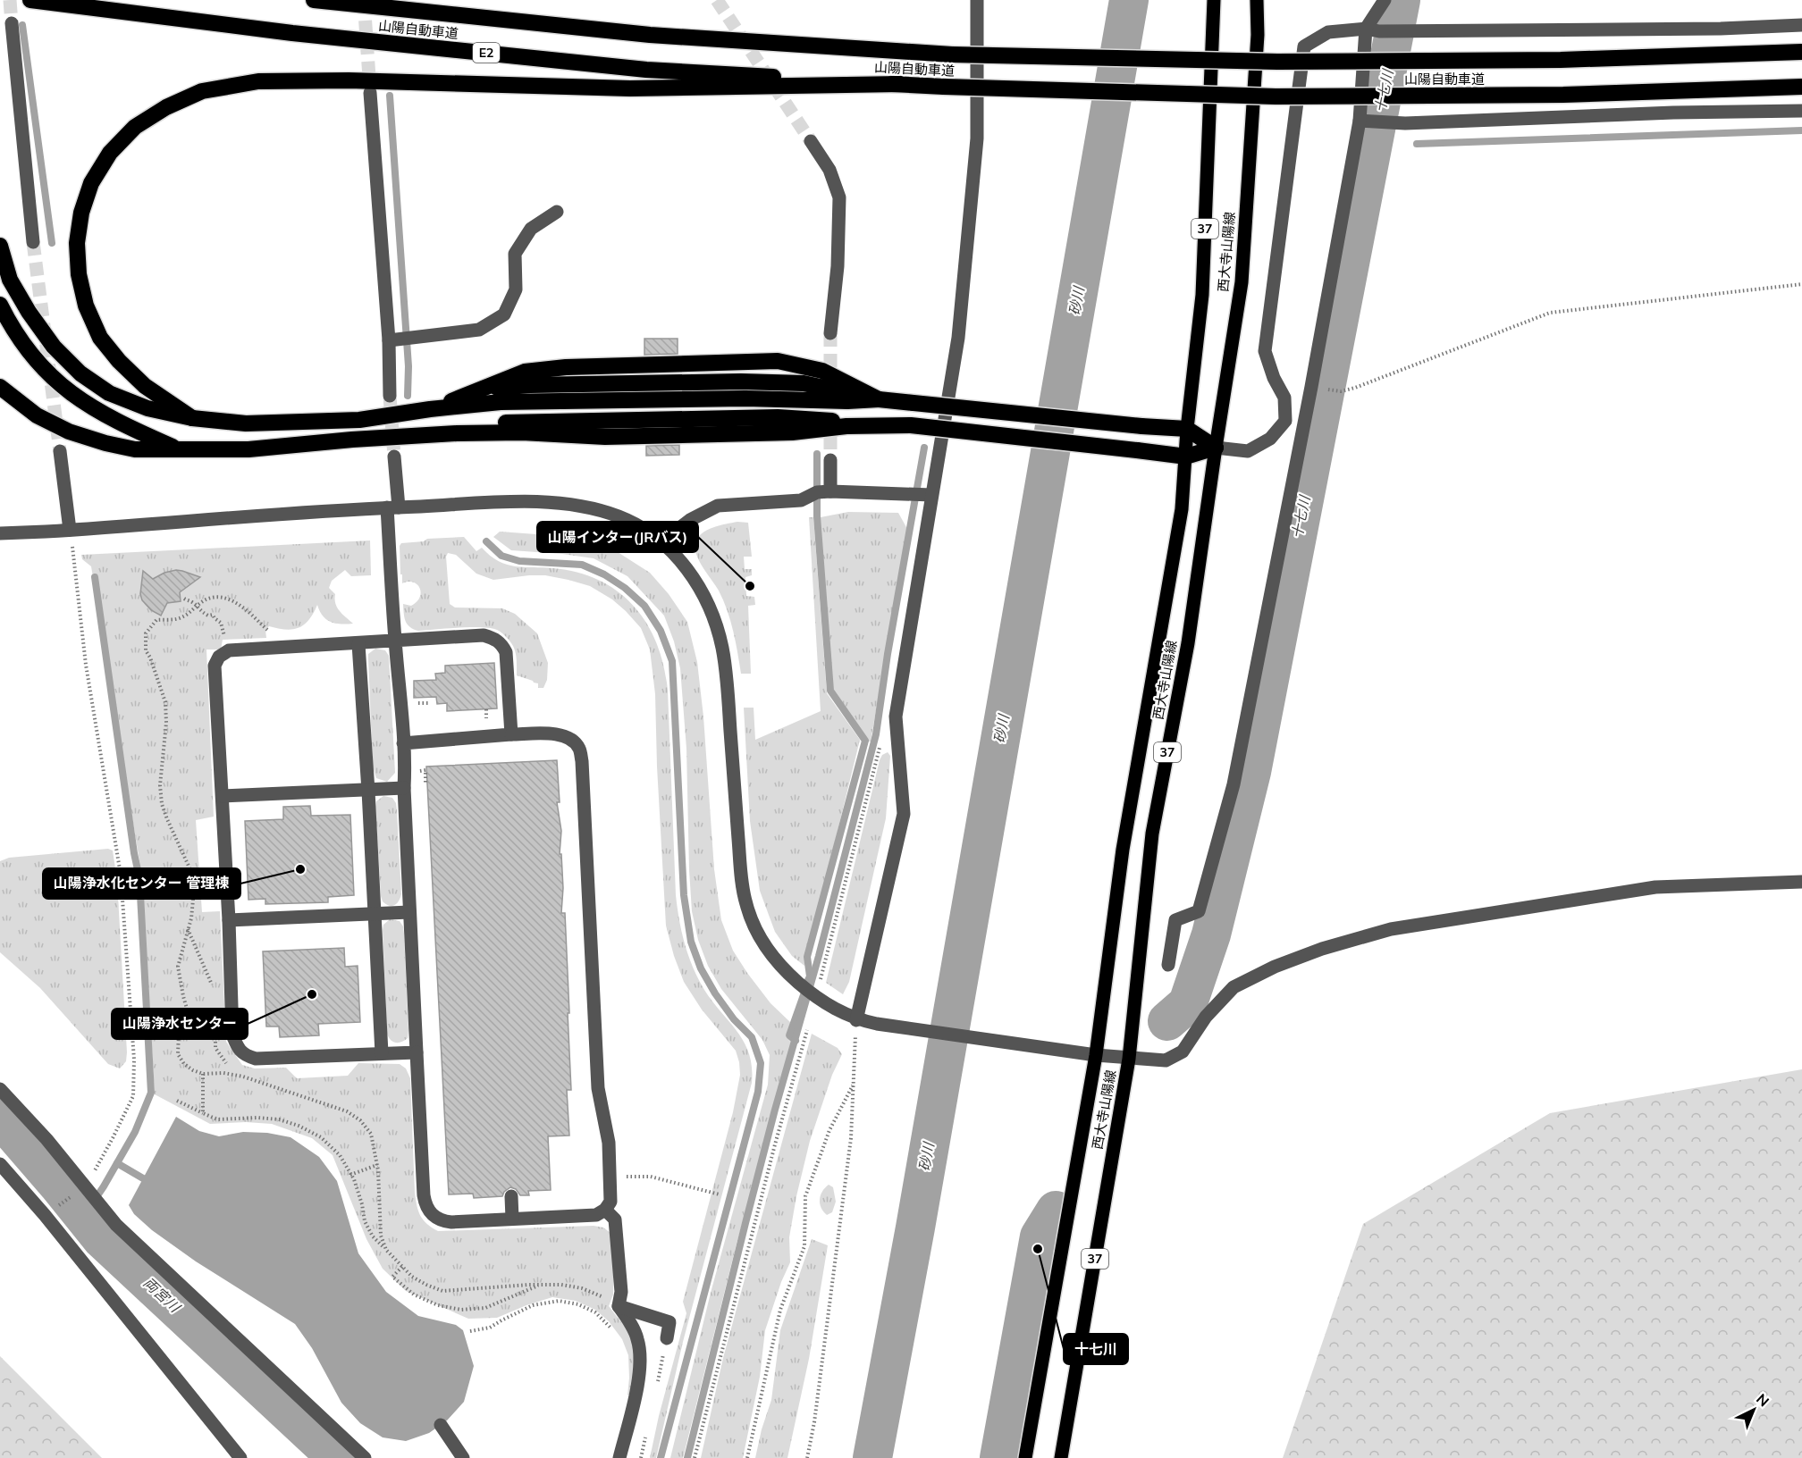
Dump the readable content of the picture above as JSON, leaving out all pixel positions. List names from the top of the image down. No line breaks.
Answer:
{"streets":{"highway":["山陽自動車道","E2"],"main road":["37","西大寺山陽線"]},"water":["十七川","砂川","両宮川"],"places":["山陽インター(JRバス)","山陽浄水化センター 管理棟","山陽浄水センター","十七川"],"north":"top right"}
